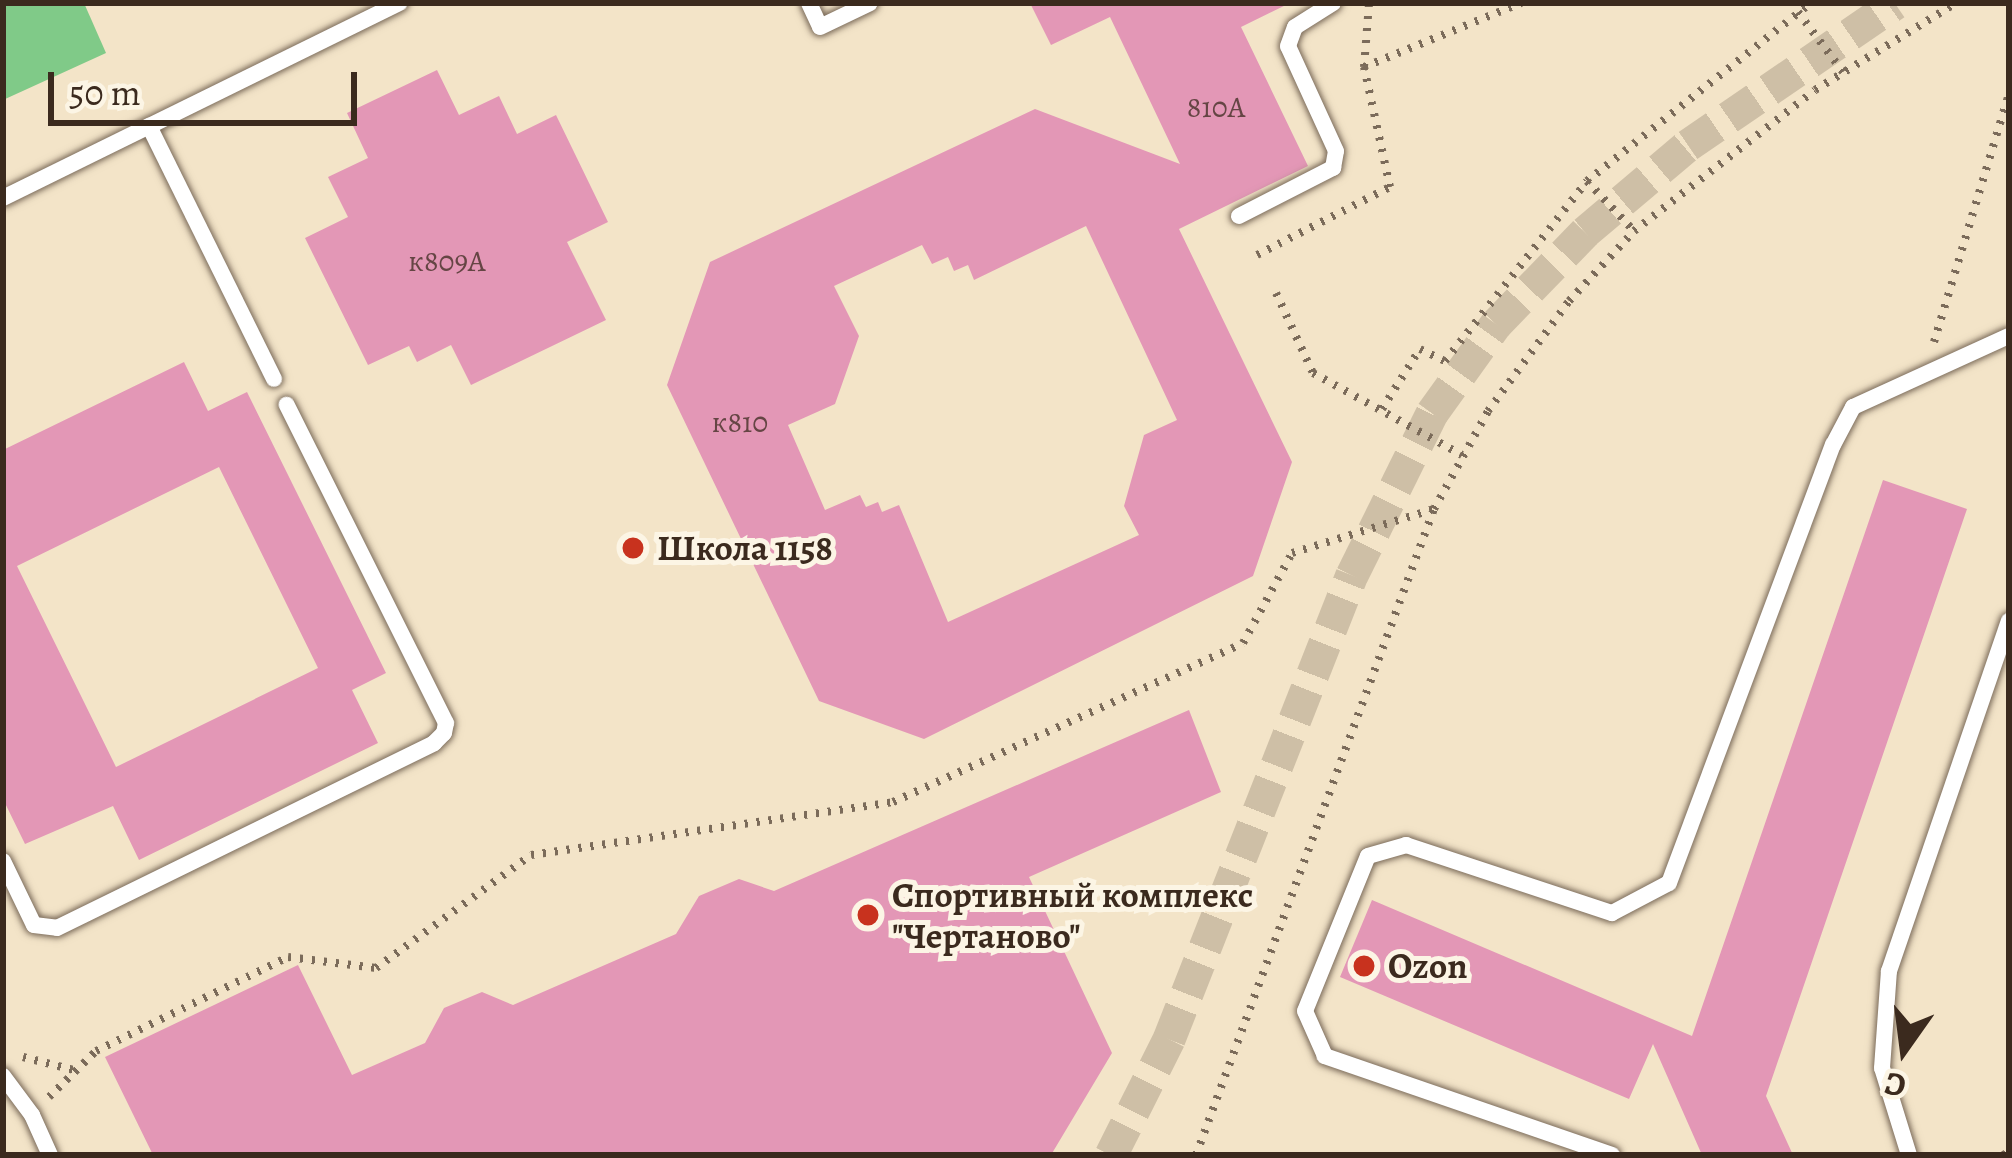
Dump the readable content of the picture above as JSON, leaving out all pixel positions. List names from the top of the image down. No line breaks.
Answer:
{"places":["Школа 1158","Спортивный комплекс \"Чертаново\"","Ozon"],"house_numbers":["810А","к809А","к810"],"scale_bar":"50 m","north":"bottom"}
